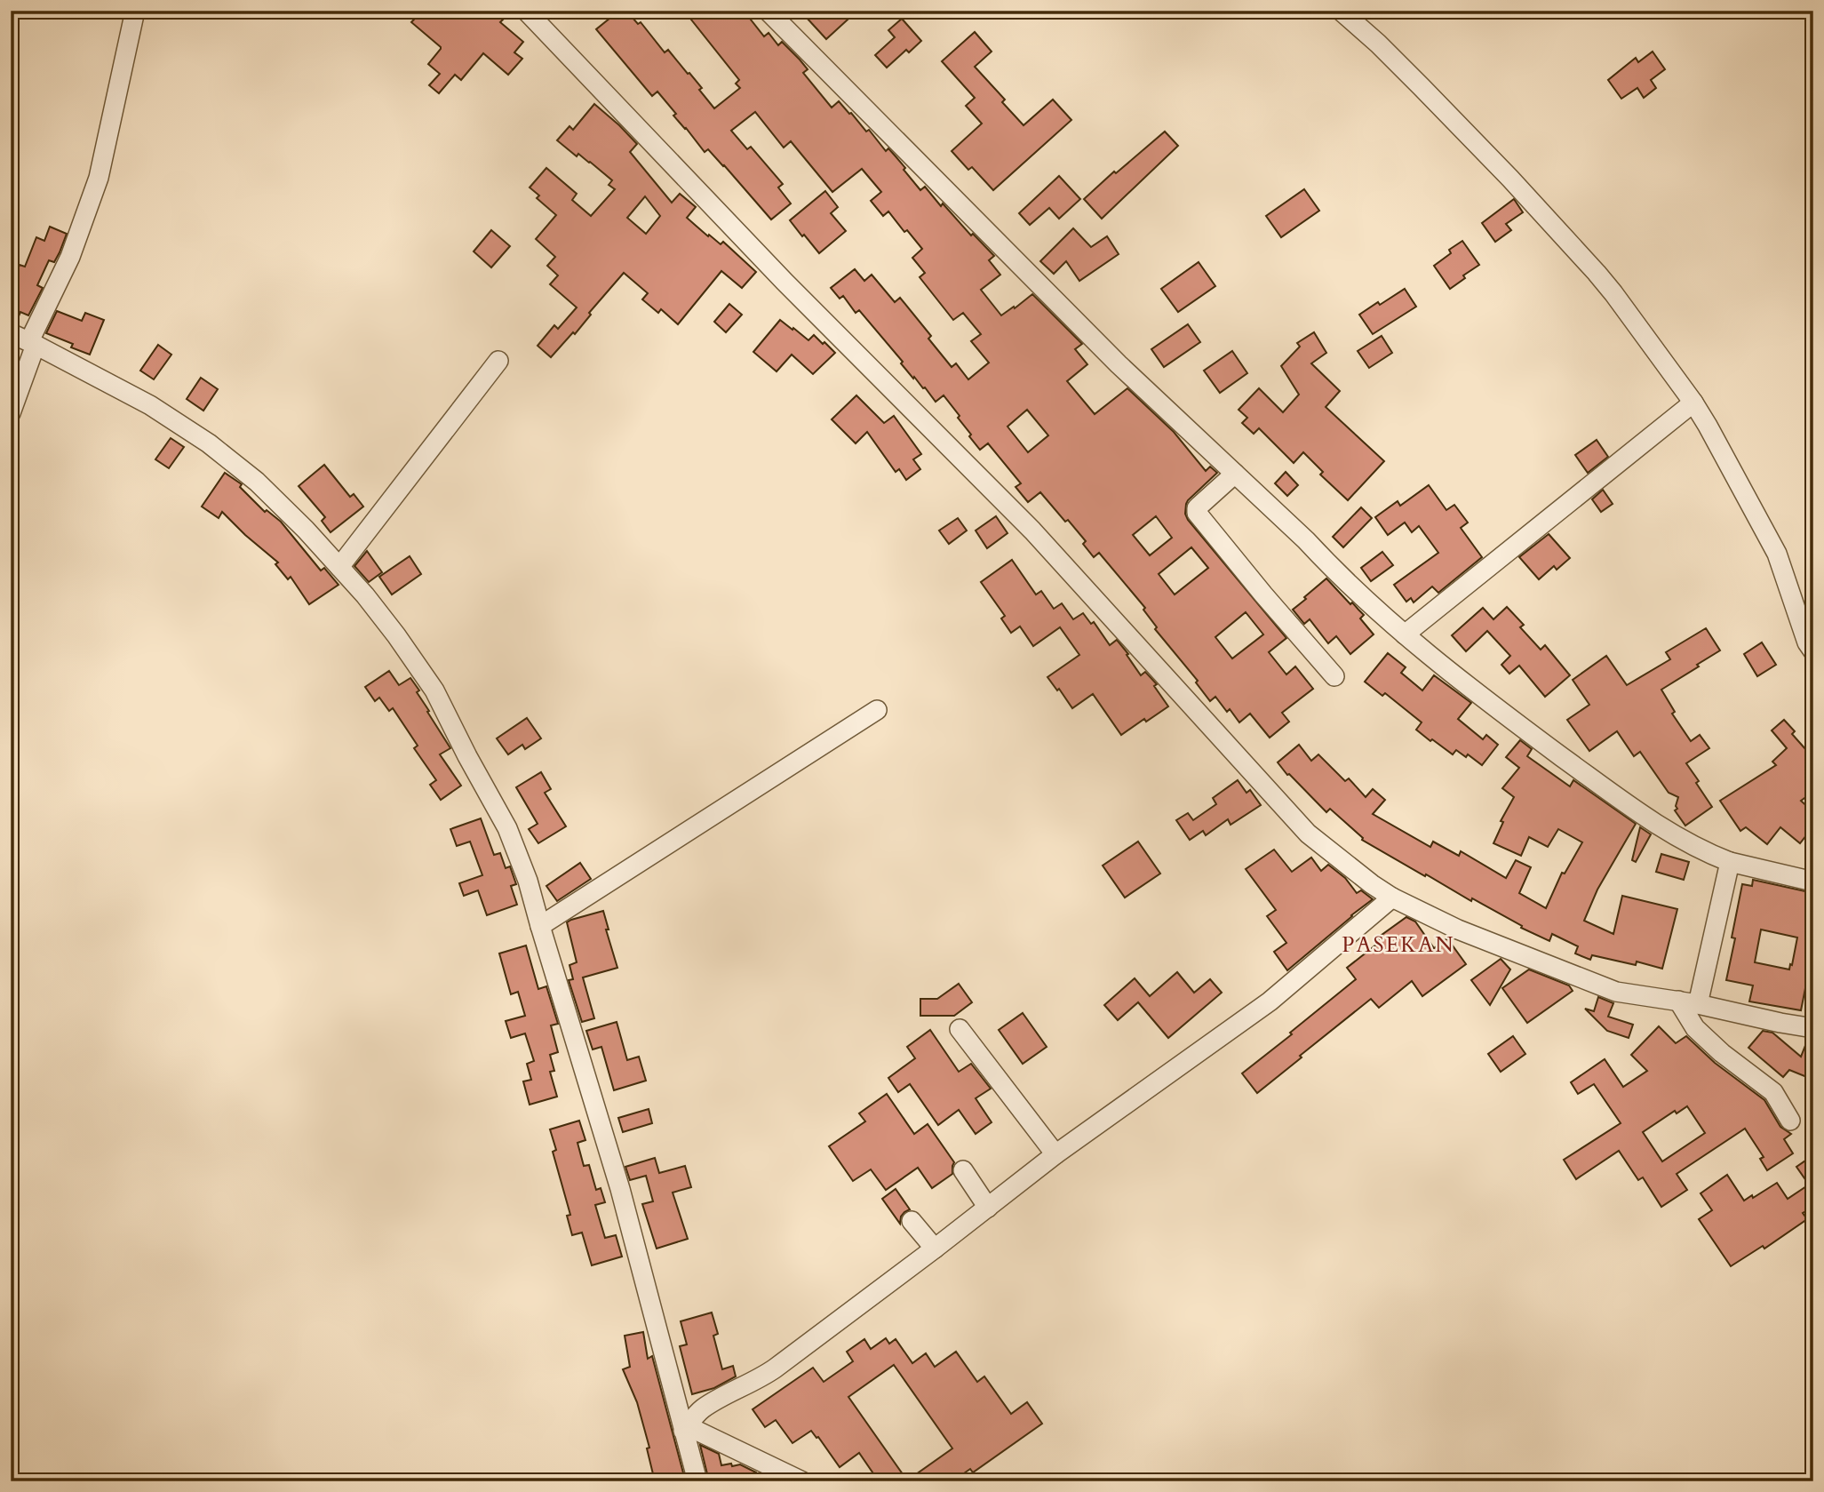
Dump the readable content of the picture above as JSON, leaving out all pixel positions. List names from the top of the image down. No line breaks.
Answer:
{"districts":["PASEKAN"]}
